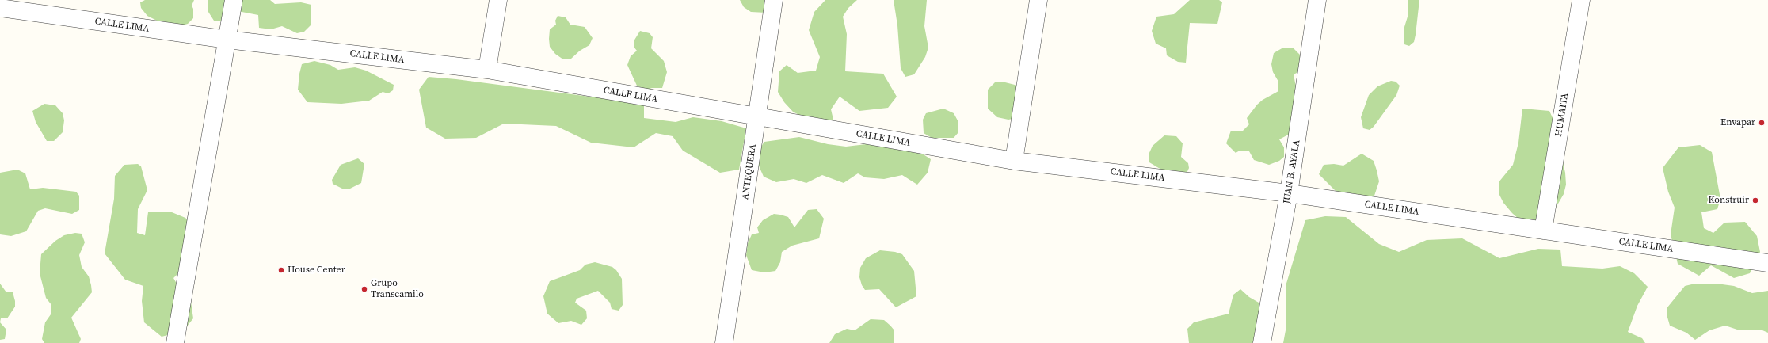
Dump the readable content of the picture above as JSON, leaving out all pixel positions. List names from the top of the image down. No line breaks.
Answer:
{"streets":{"street":["CALLE LIMA","HUMAITA","ANTEQUERA","JUAN B. AYALA"]},"crossings":[["CALLE LIMA","HUMAITA"],["CALLE LIMA","ANTEQUERA"],["CALLE LIMA","JUAN B. AYALA"]],"places":["Envapar","Konstruir","House Center","Grupo Transcamilo"]}
